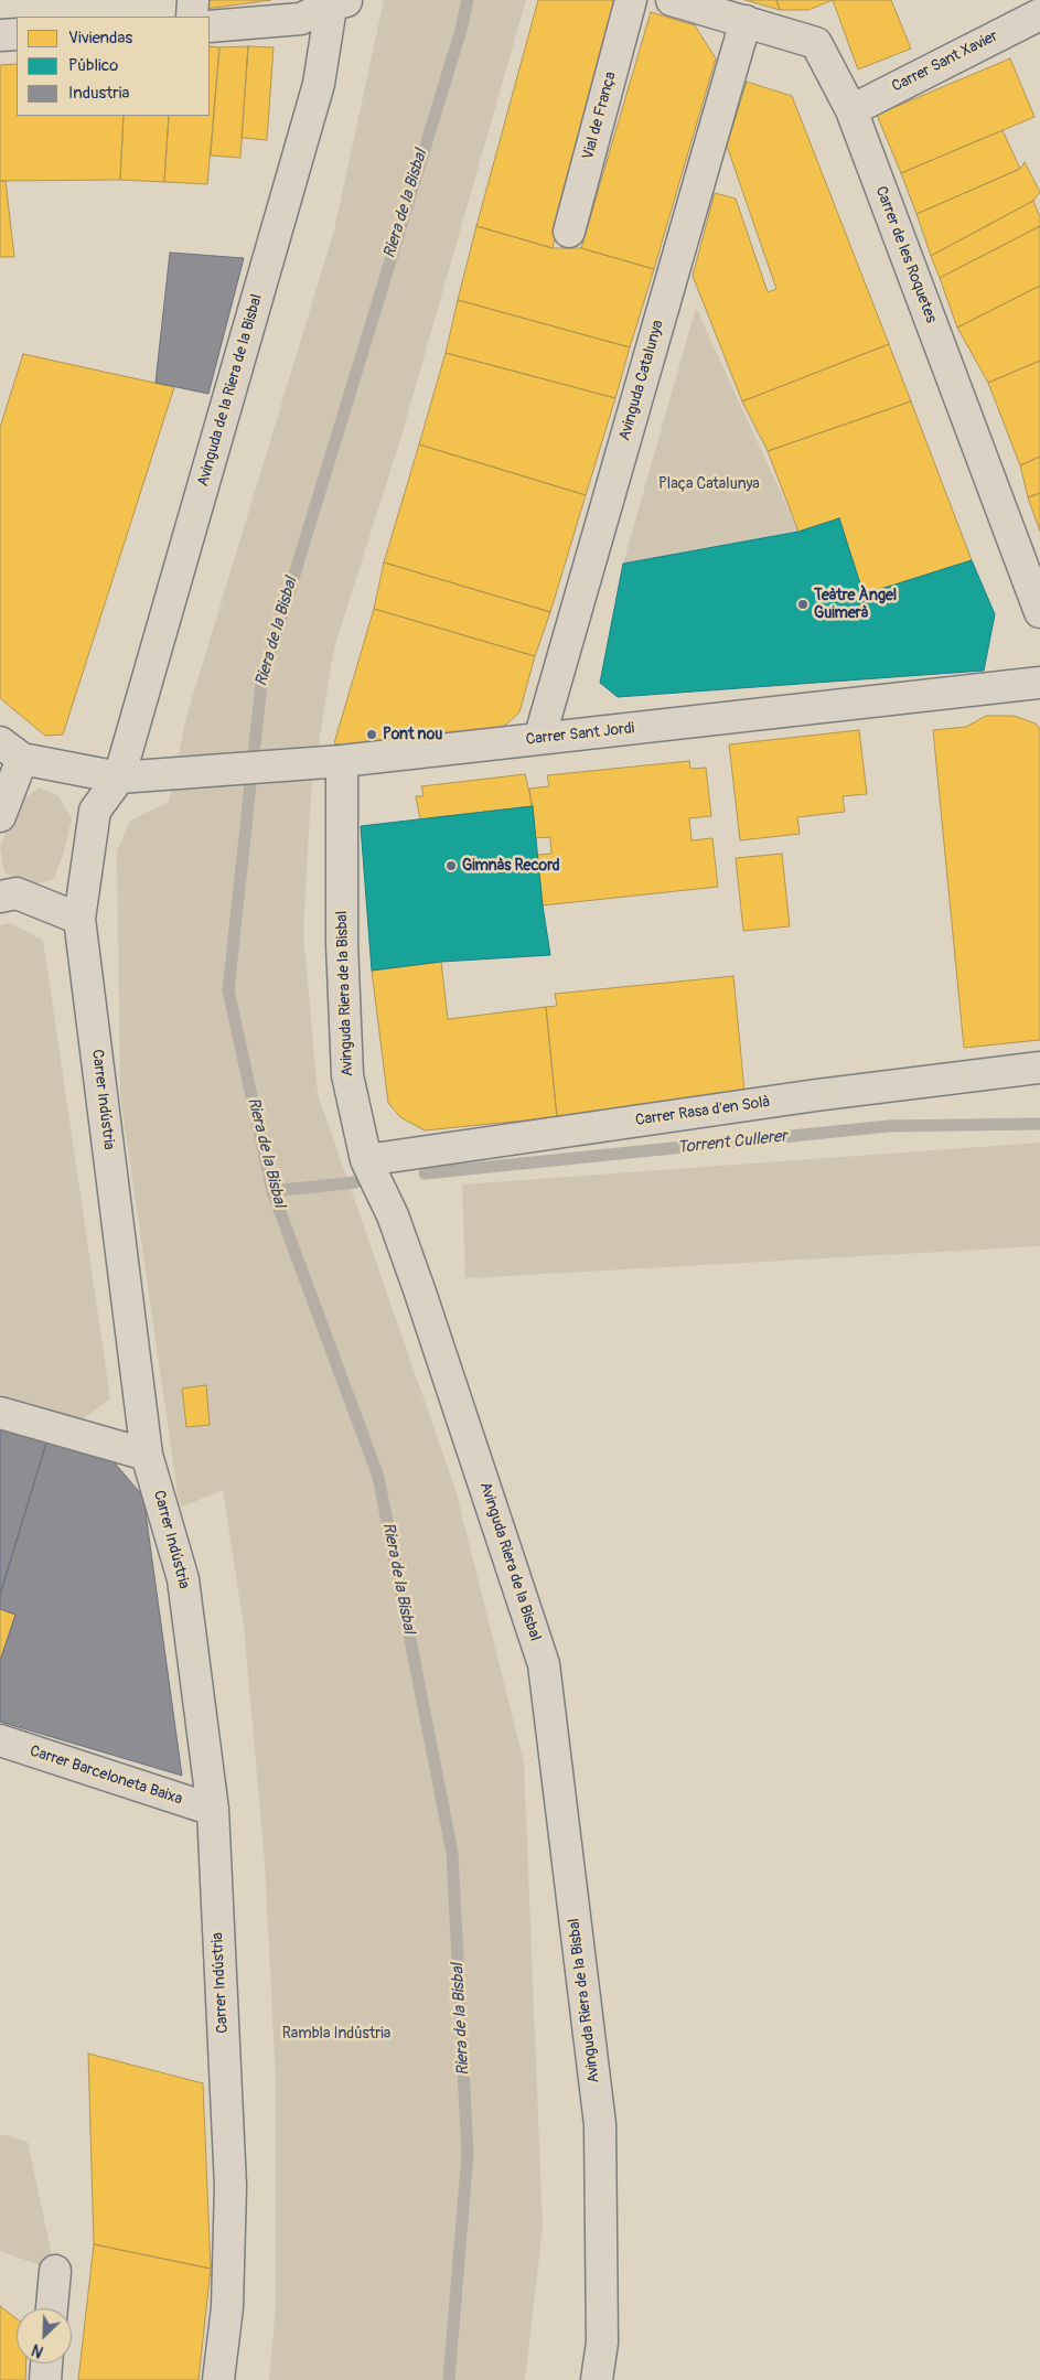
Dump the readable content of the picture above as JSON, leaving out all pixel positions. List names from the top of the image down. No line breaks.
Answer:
{"streets":{"street":["Carrer Sant Xavier","Vial de França","Carrer de les Roquetes","Avinguda Catalunya","Avinguda de la Riera de la Bisbal","Carrer Sant Jordi","Avinguda Riera de la Bisbal","Carrer Indústria","Carrer Rasa d'en Solà","Carrer Barceloneta Baixa"]},"crossings":[["Carrer Sant Xavier","Carrer de les Roquetes"],["Carrer de les Roquetes","Avinguda Catalunya"],["Avinguda Catalunya","Carrer Sant Jordi"],["Avinguda de la Riera de la Bisbal","Carrer Sant Jordi"],["Avinguda de la Riera de la Bisbal","Carrer Indústria"],["Carrer Sant Jordi","Avinguda Riera de la Bisbal"],["Carrer Sant Jordi","Carrer Indústria"],["Avinguda Riera de la Bisbal","Carrer Rasa d'en Solà"],["Carrer Indústria","Carrer Barceloneta Baixa"]],"water":["Riera de la Bisbal","Torrent Cullerer"],"parks":["Plaça Catalunya","Rambla Indústria"],"places":["Teàtre Àngel Guimerà","Pont nou","Gimnàs Record"],"legend":["Viviendas","Público","Industria"],"north":"bottom left"}
